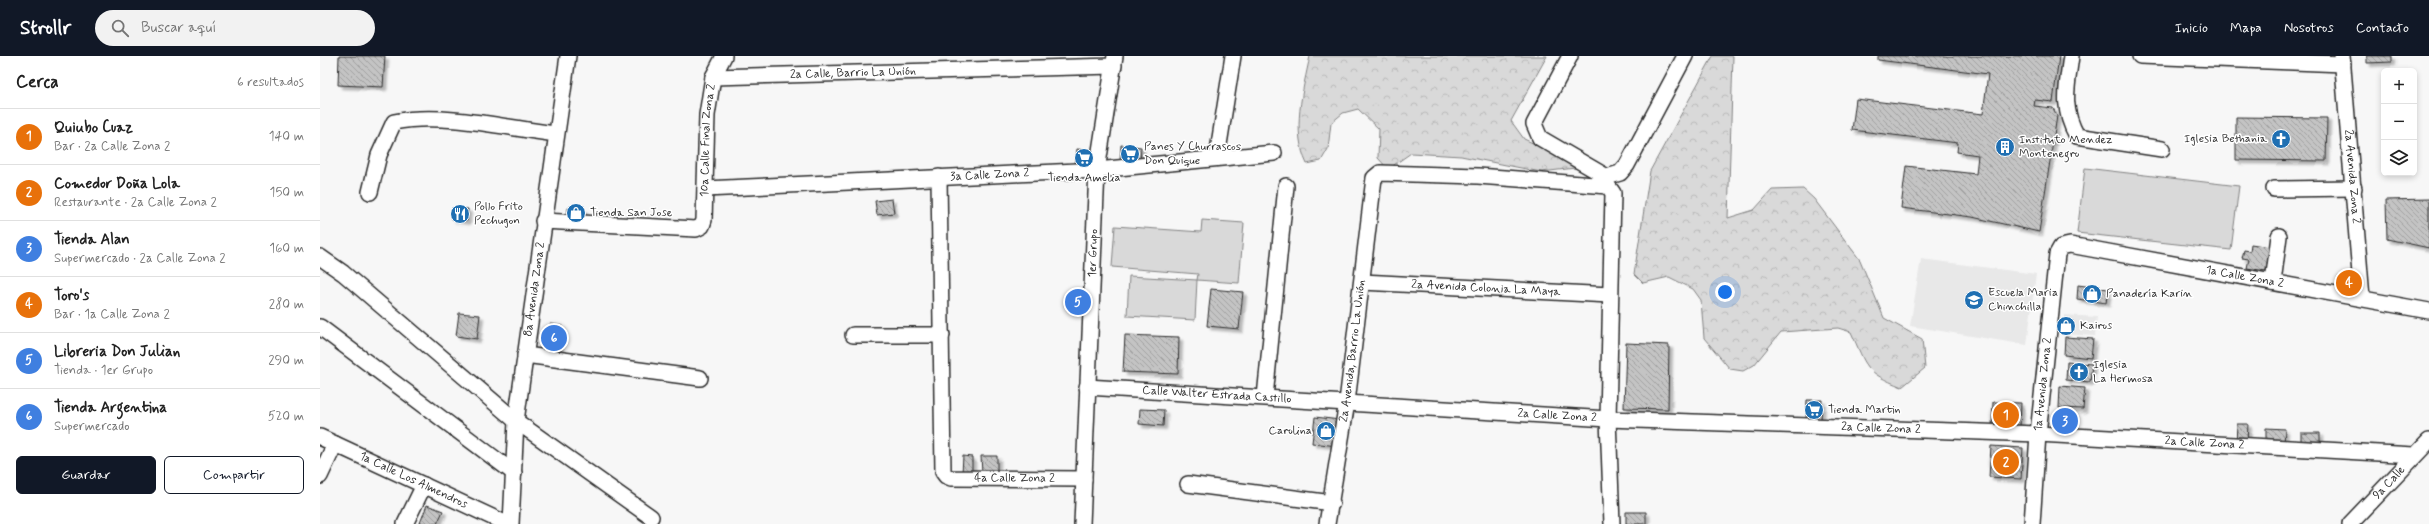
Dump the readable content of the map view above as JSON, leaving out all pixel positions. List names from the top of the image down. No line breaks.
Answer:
{"streets":{"street":["2a Calle, Barrio La Unión","10a Calle Final Zona 2","3a Calle Zona 2","2a Avenida Zona 2","1er Grupo","1a Calle Zona 2","2a Avenida Colonia La Maya","8a Avenida Zona 2","2a Avenida, Barrio La Unión","1a Avenida Zona 2","Calle Walter Estrada Castillo","2a Calle Zona 2","4a Calle Zona 2","1a Calle Los Almendros","9a Calle"]},"crossings":[["2a Calle, Barrio La Unión","10a Calle Final Zona 2"],["2a Calle, Barrio La Unión","1er Grupo"],["10a Calle Final Zona 2","3a Calle Zona 2"],["10a Calle Final Zona 2","8a Avenida Zona 2"],["3a Calle Zona 2","1er Grupo"],["2a Avenida Zona 2","1a Calle Zona 2"],["1er Grupo","Calle Walter Estrada Castillo"],["1er Grupo","4a Calle Zona 2"],["1a Calle Zona 2","1a Avenida Zona 2"],["2a Avenida Colonia La Maya","2a Avenida, Barrio La Unión"],["2a Avenida, Barrio La Unión","Calle Walter Estrada Castillo"],["2a Avenida, Barrio La Unión","2a Calle Zona 2"],["1a Avenida Zona 2","2a Calle Zona 2"],["Calle Walter Estrada Castillo","2a Calle Zona 2"],["2a Calle Zona 2","9a Calle"]],"places":{"church":["Iglesia Bethania","Iglesia La Hermosa"],"building":["Instituto Mendez Montenegro"],"supermarket":["Panes Y Churrascos Don Quique","Tienda Amelia","Tienda Martin"],"shop":["Tienda San Jose","Panadería Karin","Kairos","Carolina"],"restaurant":["Pollo Frito Pechugon"],"school or university":["Escuela Maria Chinchilla"]},"page":{"header":"Strollr","search":"Buscar aquí","nav":["Inicio","Mapa","Nosotros","Contacto"],"heading":["Cerca","6 resultados"],"map_buttons":["+","−"],"list":[{"mark":"1","name":"Quiubo Cuaz","note":"Bar · 2a Calle Zona 2","value":"140 m"},{"mark":"2","name":"Comedor Doña Lola","note":"Restaurante · 2a Calle Zona 2","value":"150 m"},{"mark":"3","name":"Tienda Alan","note":"Supermercado · 2a Calle Zona 2","value":"160 m"},{"mark":"4","name":"Toro's","note":"Bar · 1a Calle Zona 2","value":"280 m"},{"mark":"5","name":"Libreria Don Julian","note":"Tienda · 1er Grupo","value":"290 m"},{"mark":"6","name":"Tienda Argentina","note":"Supermercado","value":"520 m"}],"pins":["4","5","6","1","3","2"],"buttons":["Guardar","Compartir"]}}
